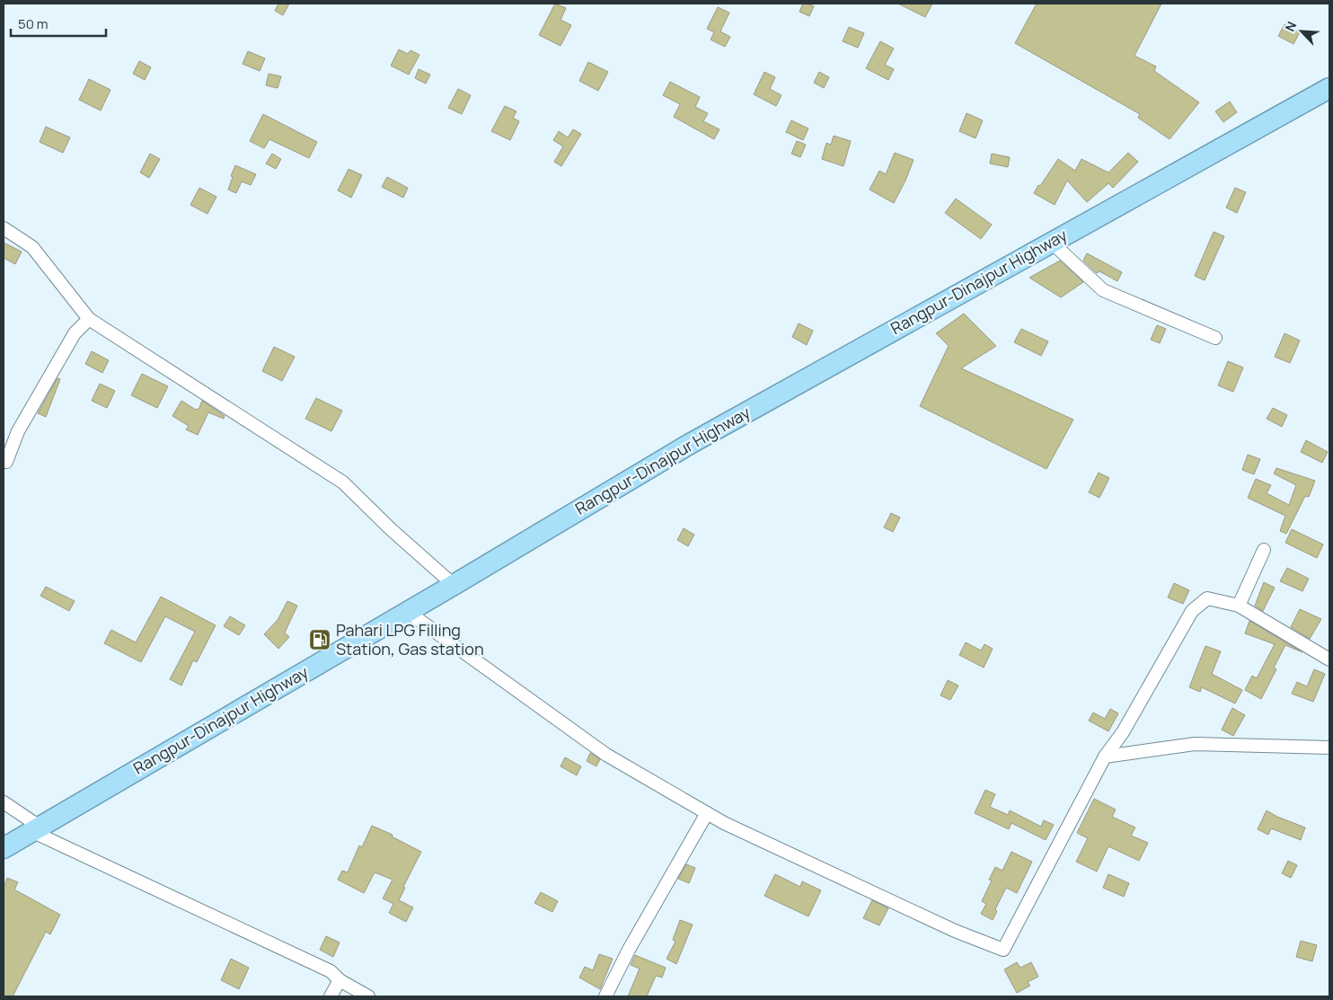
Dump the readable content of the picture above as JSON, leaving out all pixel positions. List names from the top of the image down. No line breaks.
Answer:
{"streets":{"highway":["Rangpur-Dinajpur Highway"]},"places":{"fuel station":["Pahari LPG Filling Station, Gas station"]},"scale_bar":"50 m","north":"top left"}
